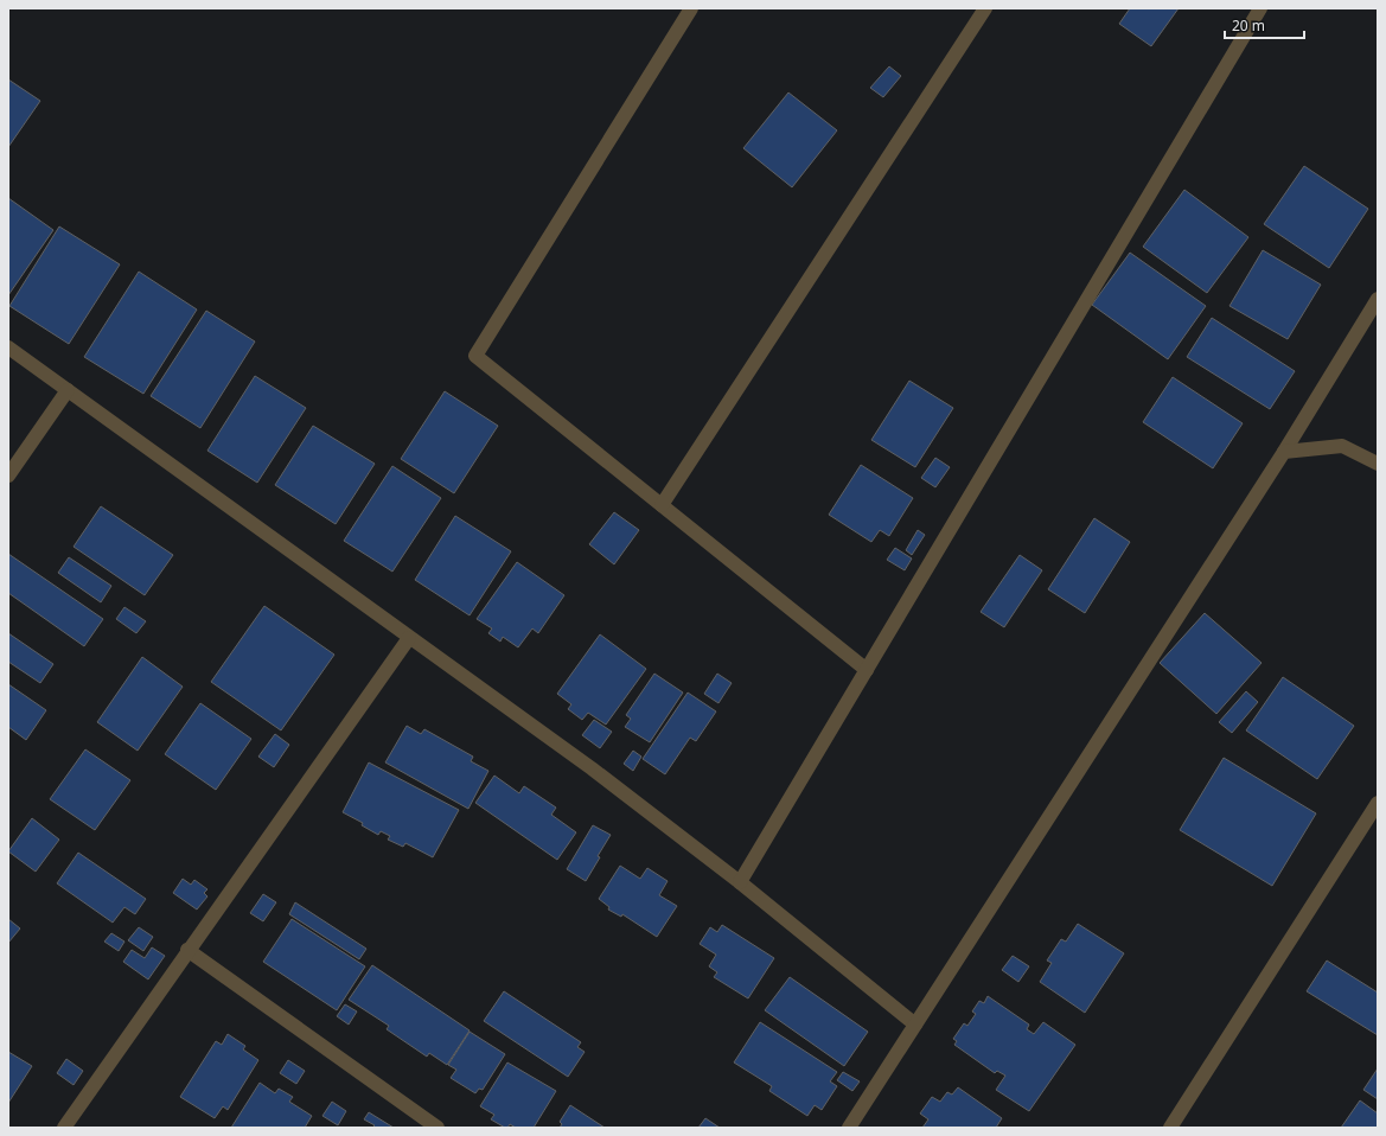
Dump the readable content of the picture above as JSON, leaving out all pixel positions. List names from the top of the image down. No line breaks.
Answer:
{"scale_bar":"20 m"}
